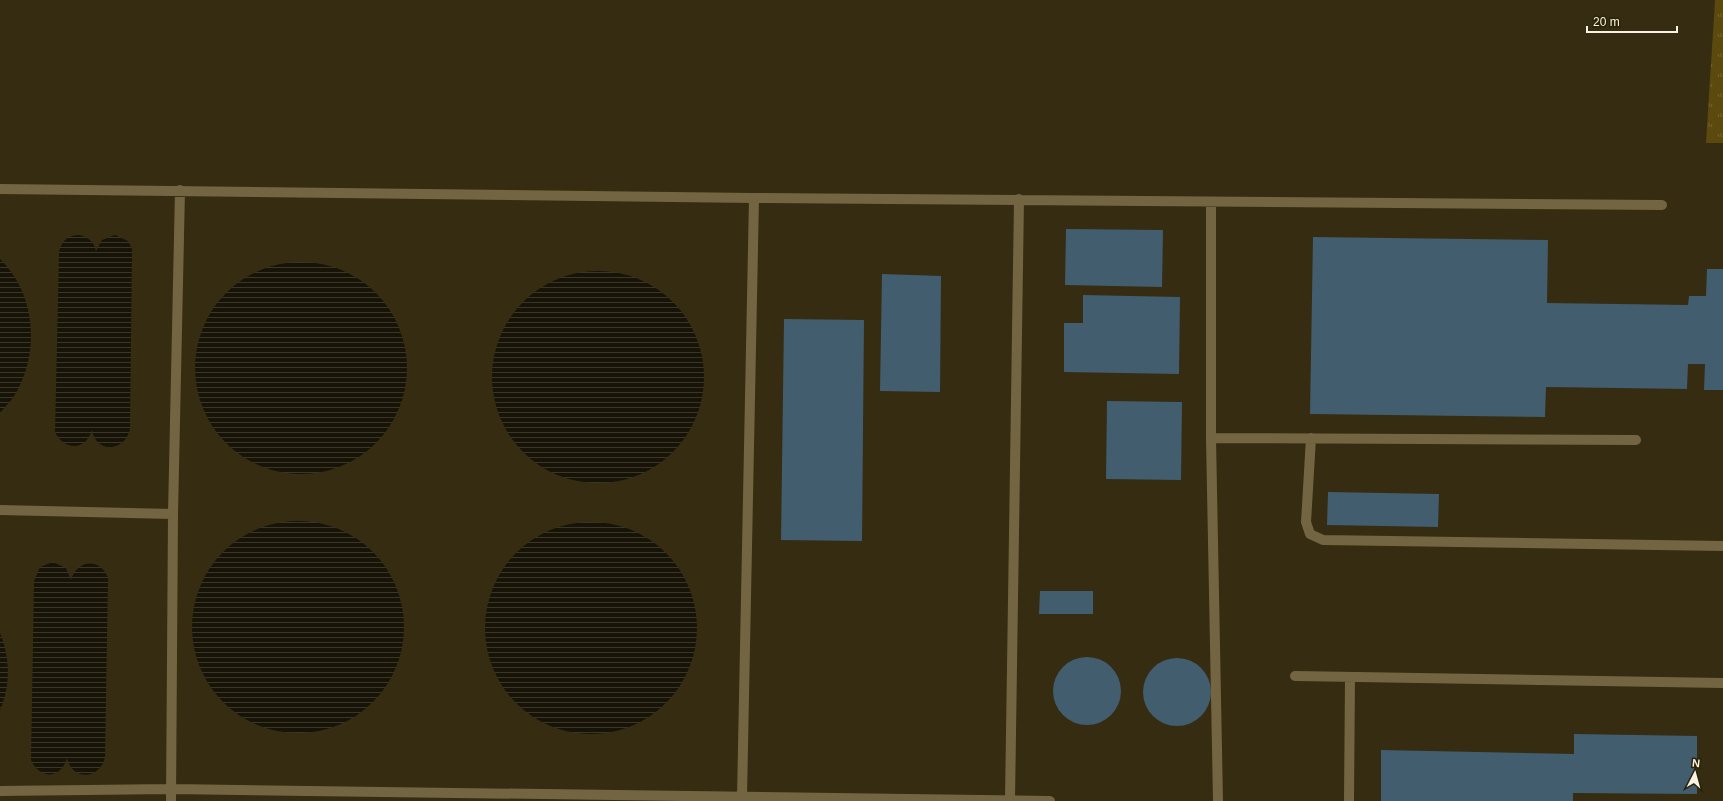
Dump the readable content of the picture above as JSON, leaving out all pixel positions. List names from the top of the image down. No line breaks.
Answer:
{"scale_bar":"20 m","north":"top"}
